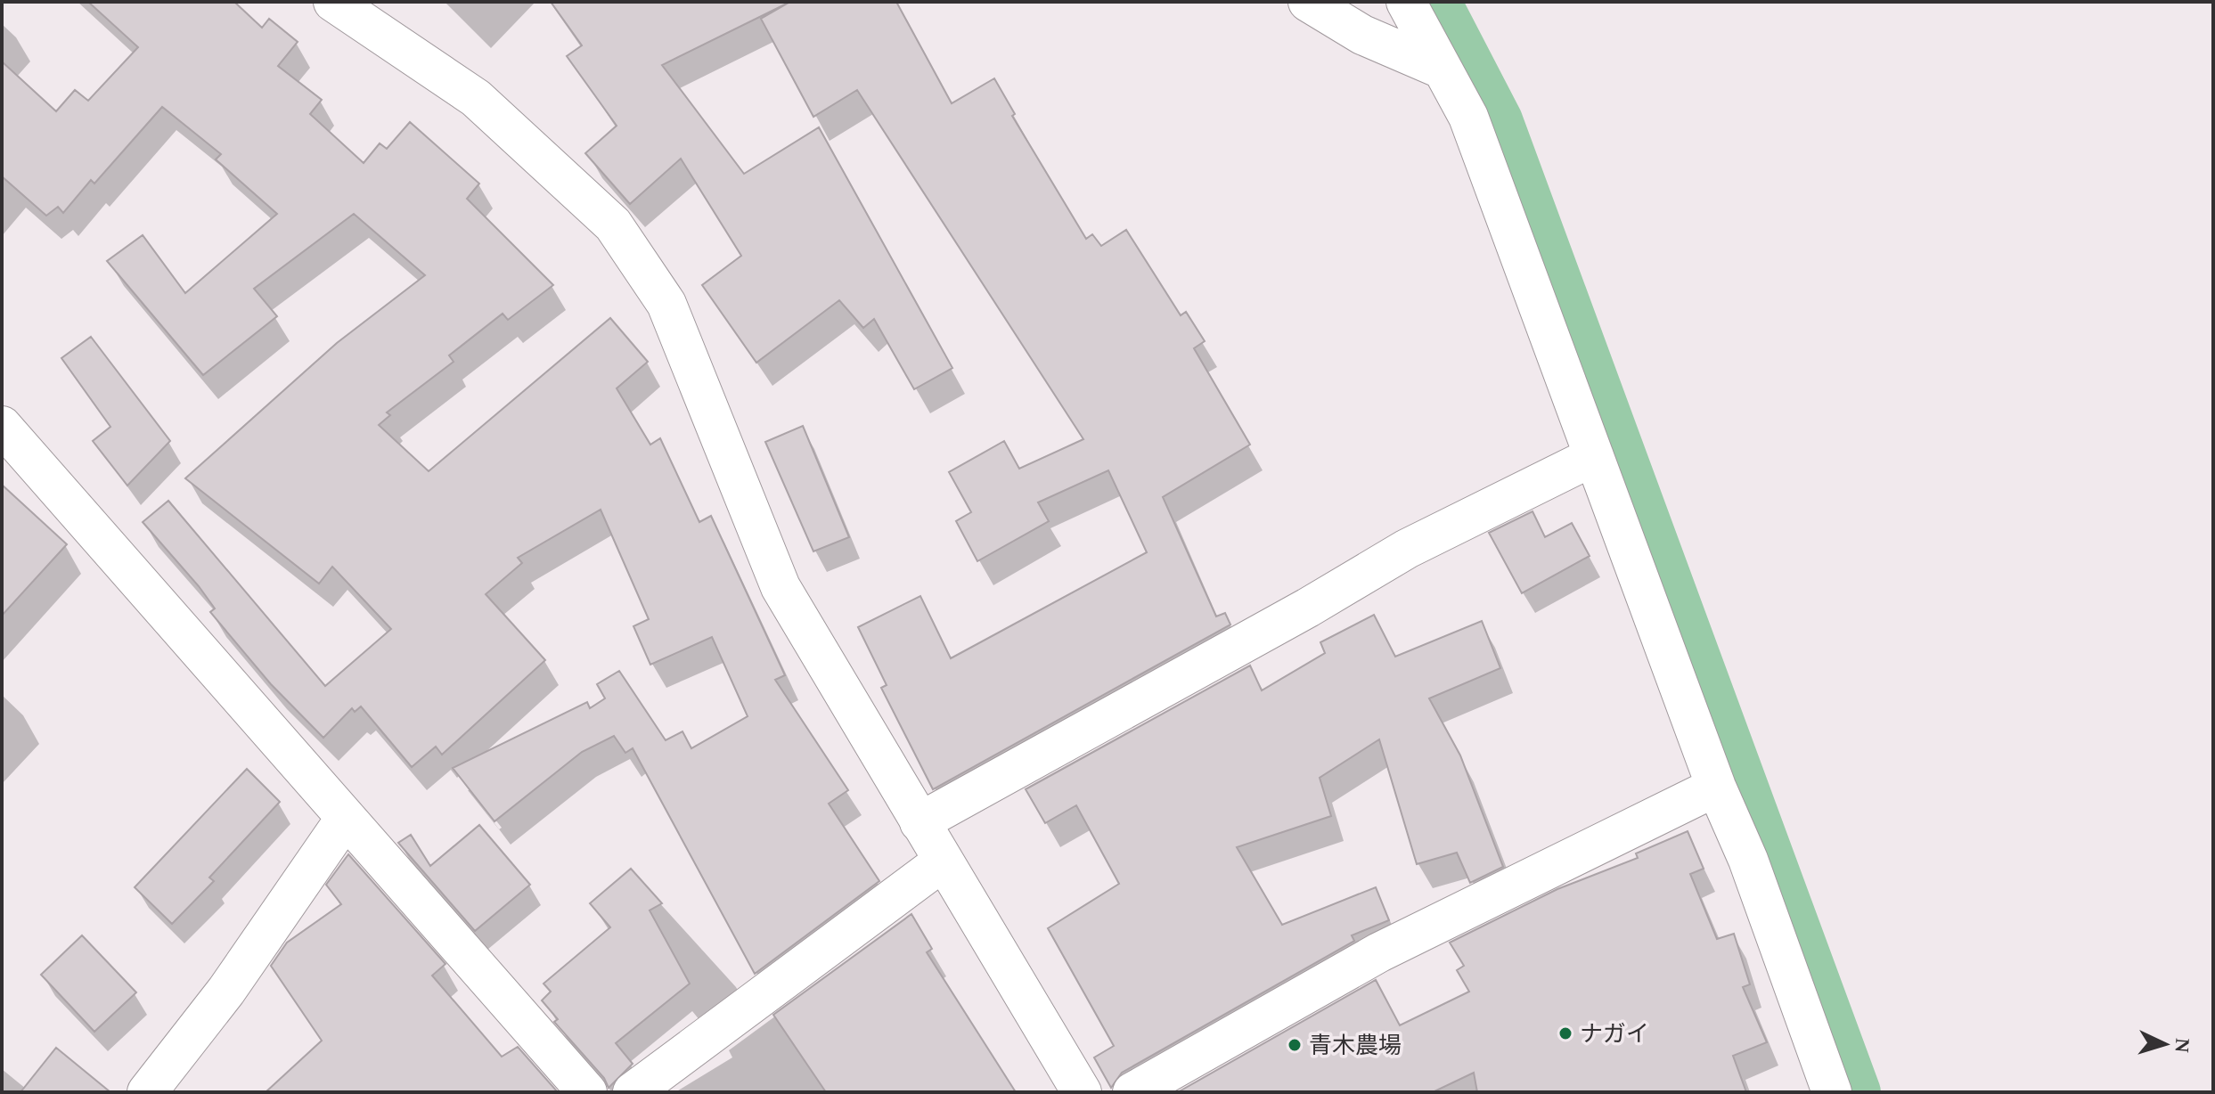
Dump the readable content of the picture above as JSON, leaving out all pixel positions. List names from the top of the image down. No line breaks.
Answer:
{"places":["ナガイ","青木農場"],"north":"right"}
